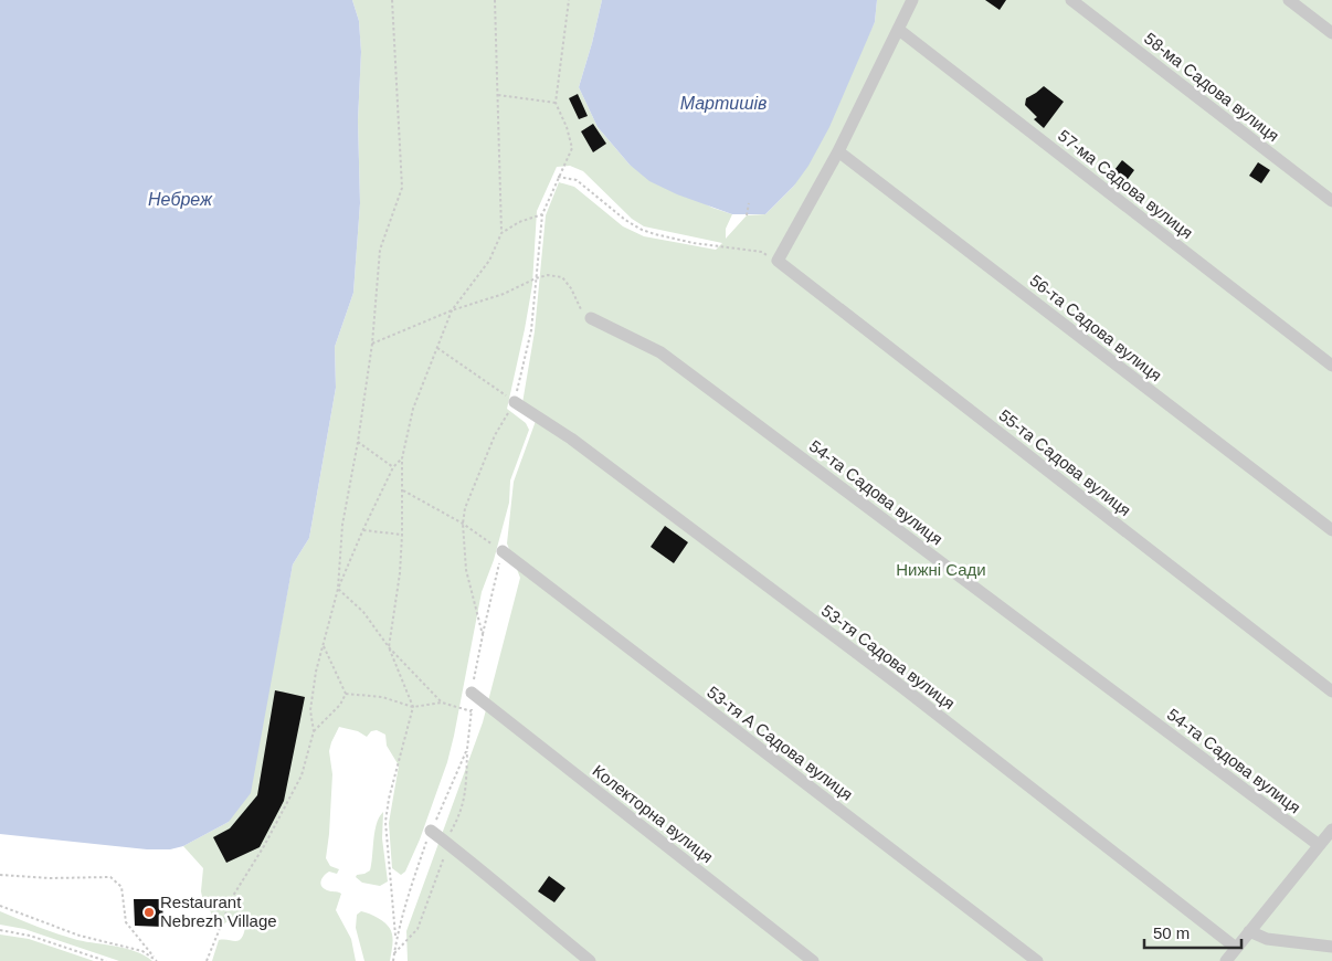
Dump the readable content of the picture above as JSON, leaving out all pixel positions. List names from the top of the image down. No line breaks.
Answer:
{"streets":{"street":["58-ма Садова вулиця","57-ма Садова вулиця","56-та Садова вулиця","55-та Садова вулиця","54-та Садова вулиця","53-тя Садова вулиця","53-тя А Садова вулиця","Колекторна вулиця"]},"water":["Мартишів","Небреж"],"parks":["Нижні Сади"],"places":["Restaurant Nebrezh Village"],"scale_bar":"50 m"}
